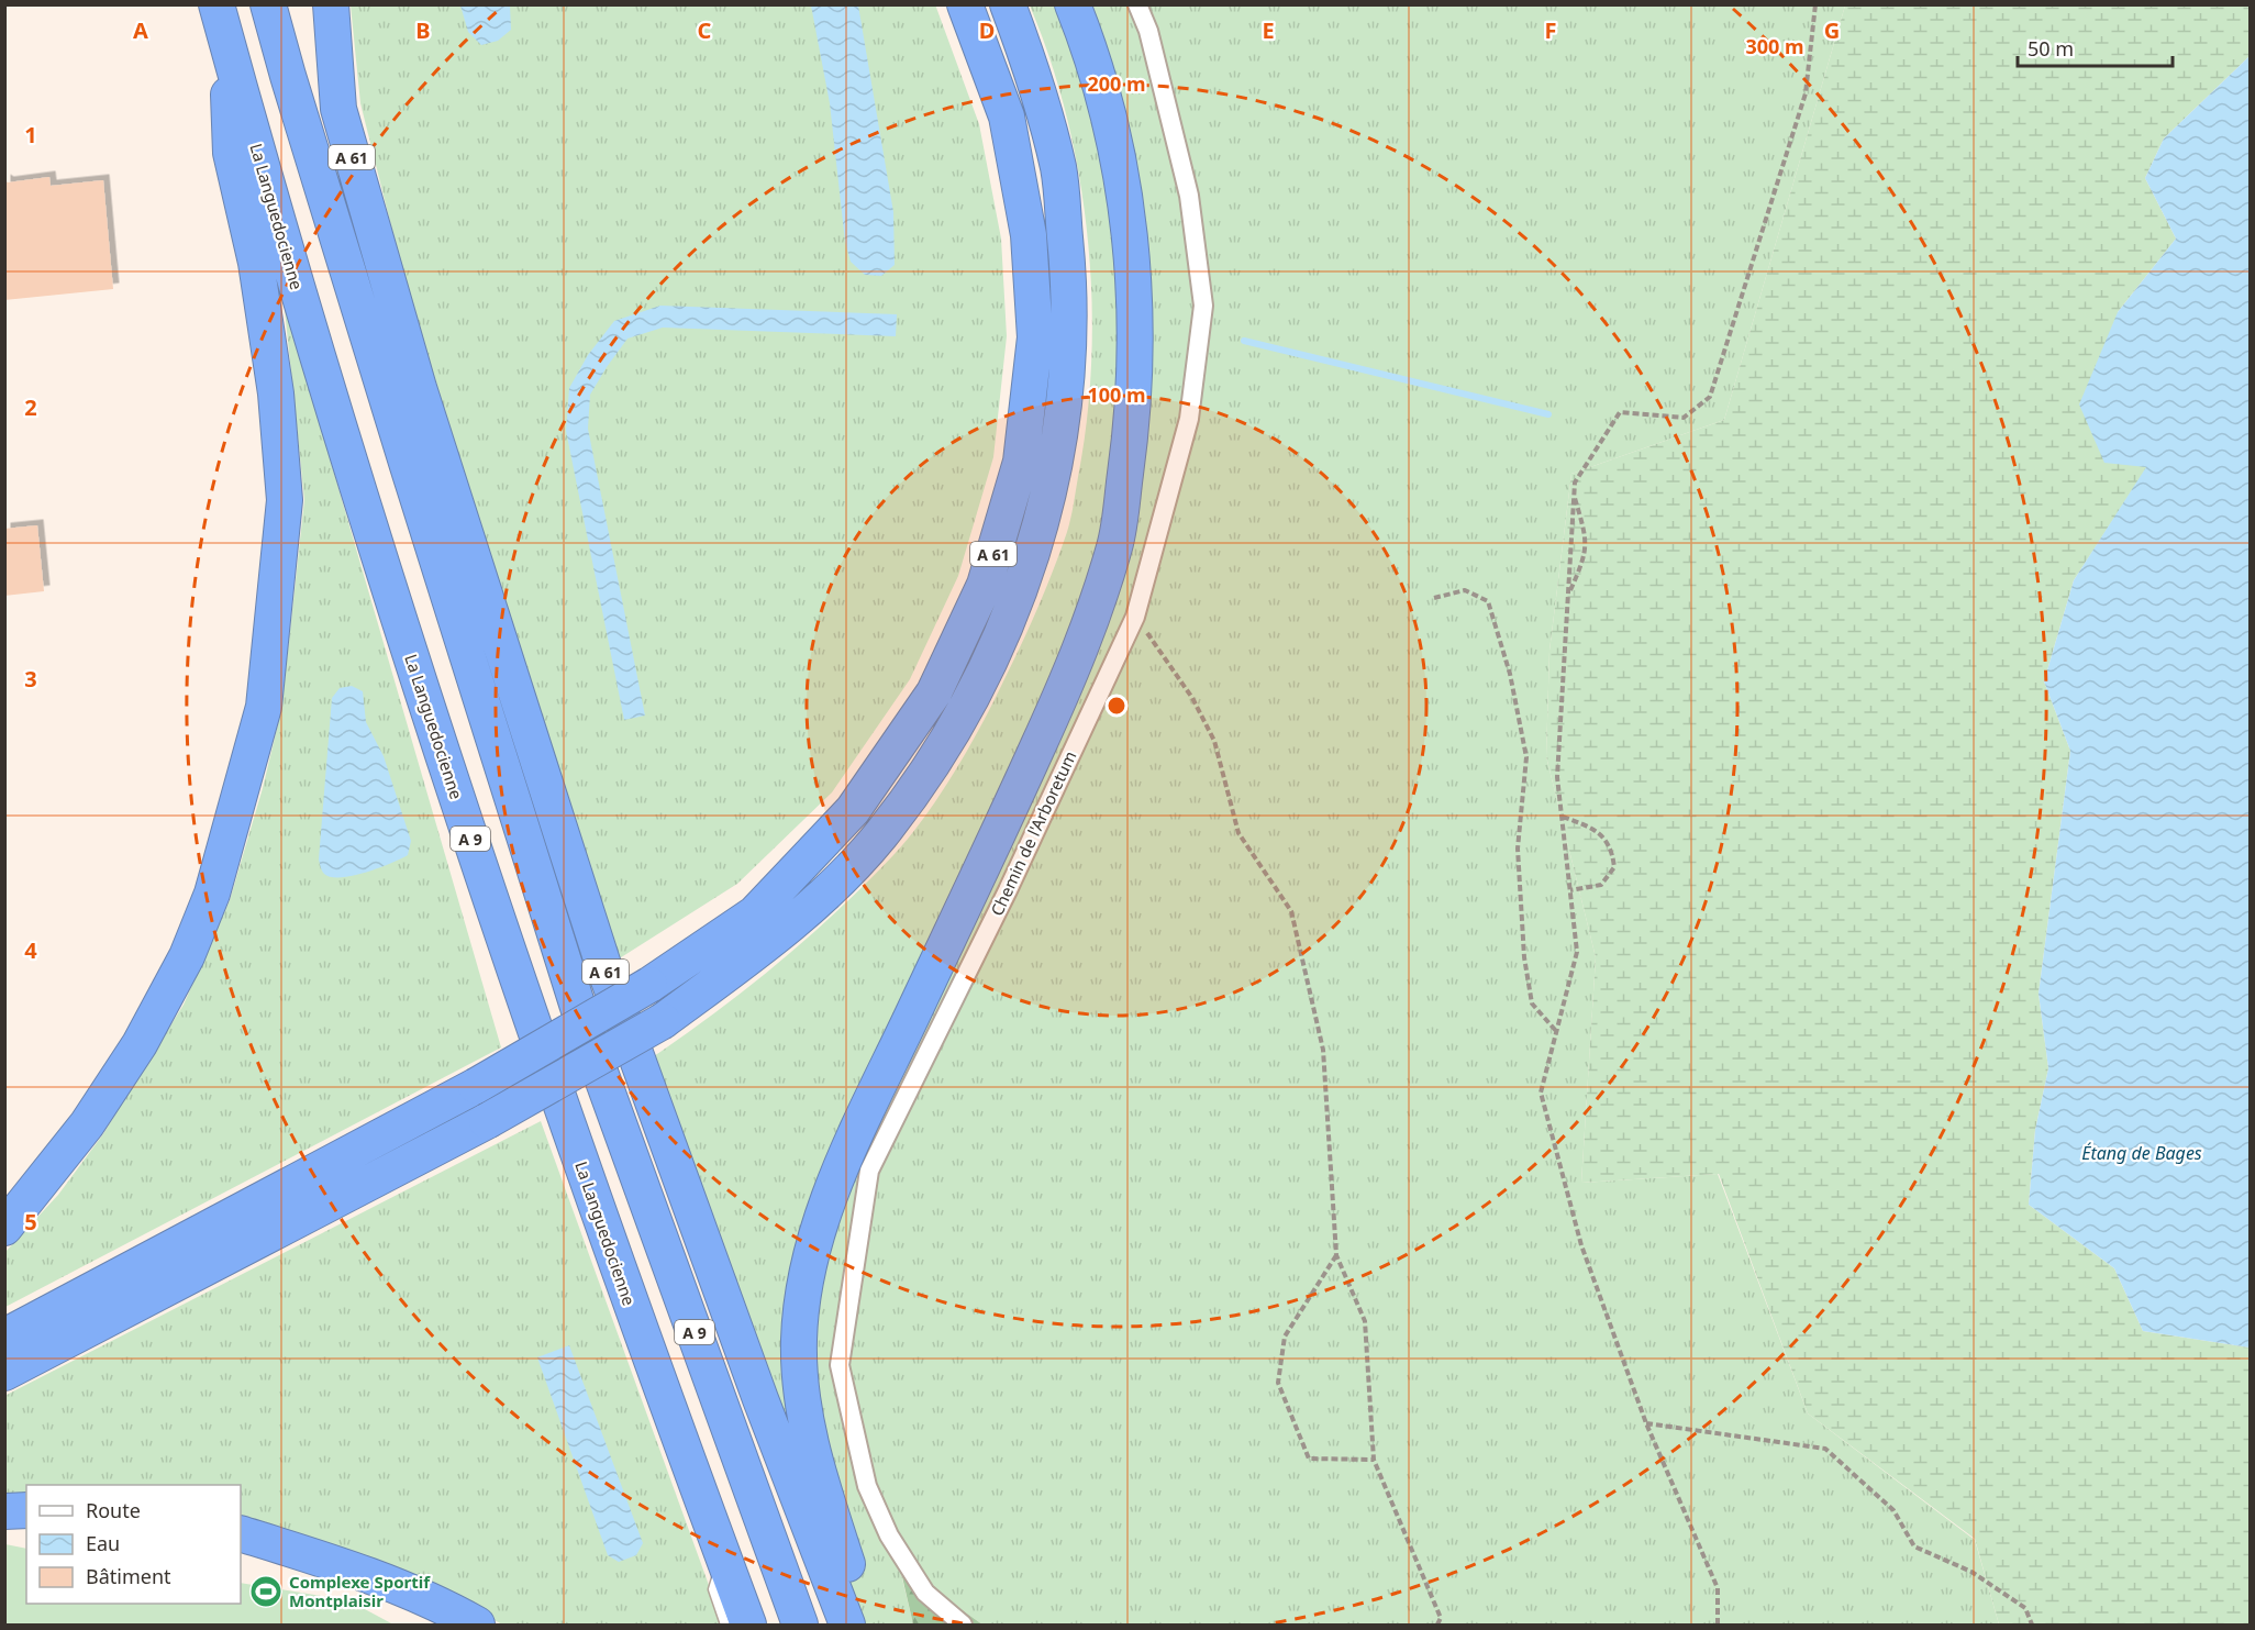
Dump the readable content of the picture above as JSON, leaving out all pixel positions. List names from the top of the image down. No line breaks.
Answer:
{"streets":{"highway":["A 61","La Languedocienne","A 9"],"street":["Chemin de l'Arboretum"]},"water":["Étang de Bages"],"places":{"sports":["Complexe Sportif Montplaisir"]},"legend":["Route","Eau","Bâtiment"],"scale_bar":"50 m","grid":{"columns":["A","B","C","D","E","F","G"],"rows":["1","2","3","4","5"]},"rings":["300 m","200 m","100 m"]}
